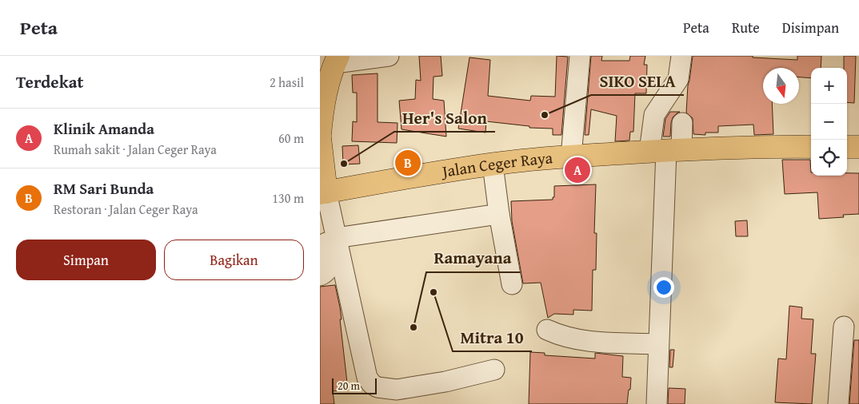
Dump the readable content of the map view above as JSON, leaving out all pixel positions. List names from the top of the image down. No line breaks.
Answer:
{"streets":{"main road":["Jalan Ceger Raya"]},"places":["SIKO SELA","Her's Salon","Mitra 10","Ramayana"],"scale_bar":"20 m","north":"bottom","page":{"header":"Peta","nav":["Peta","Rute","Disimpan"],"heading":["Terdekat","2 hasil"],"map_buttons":["+","−"],"list":[{"mark":"A","name":"Klinik Amanda","note":"Rumah sakit · Jalan Ceger Raya","value":"60 m"},{"mark":"B","name":"RM Sari Bunda","note":"Restoran · Jalan Ceger Raya","value":"130 m"}],"pins":["B","A"],"buttons":["Simpan","Bagikan"],"scale":"20 m"}}
